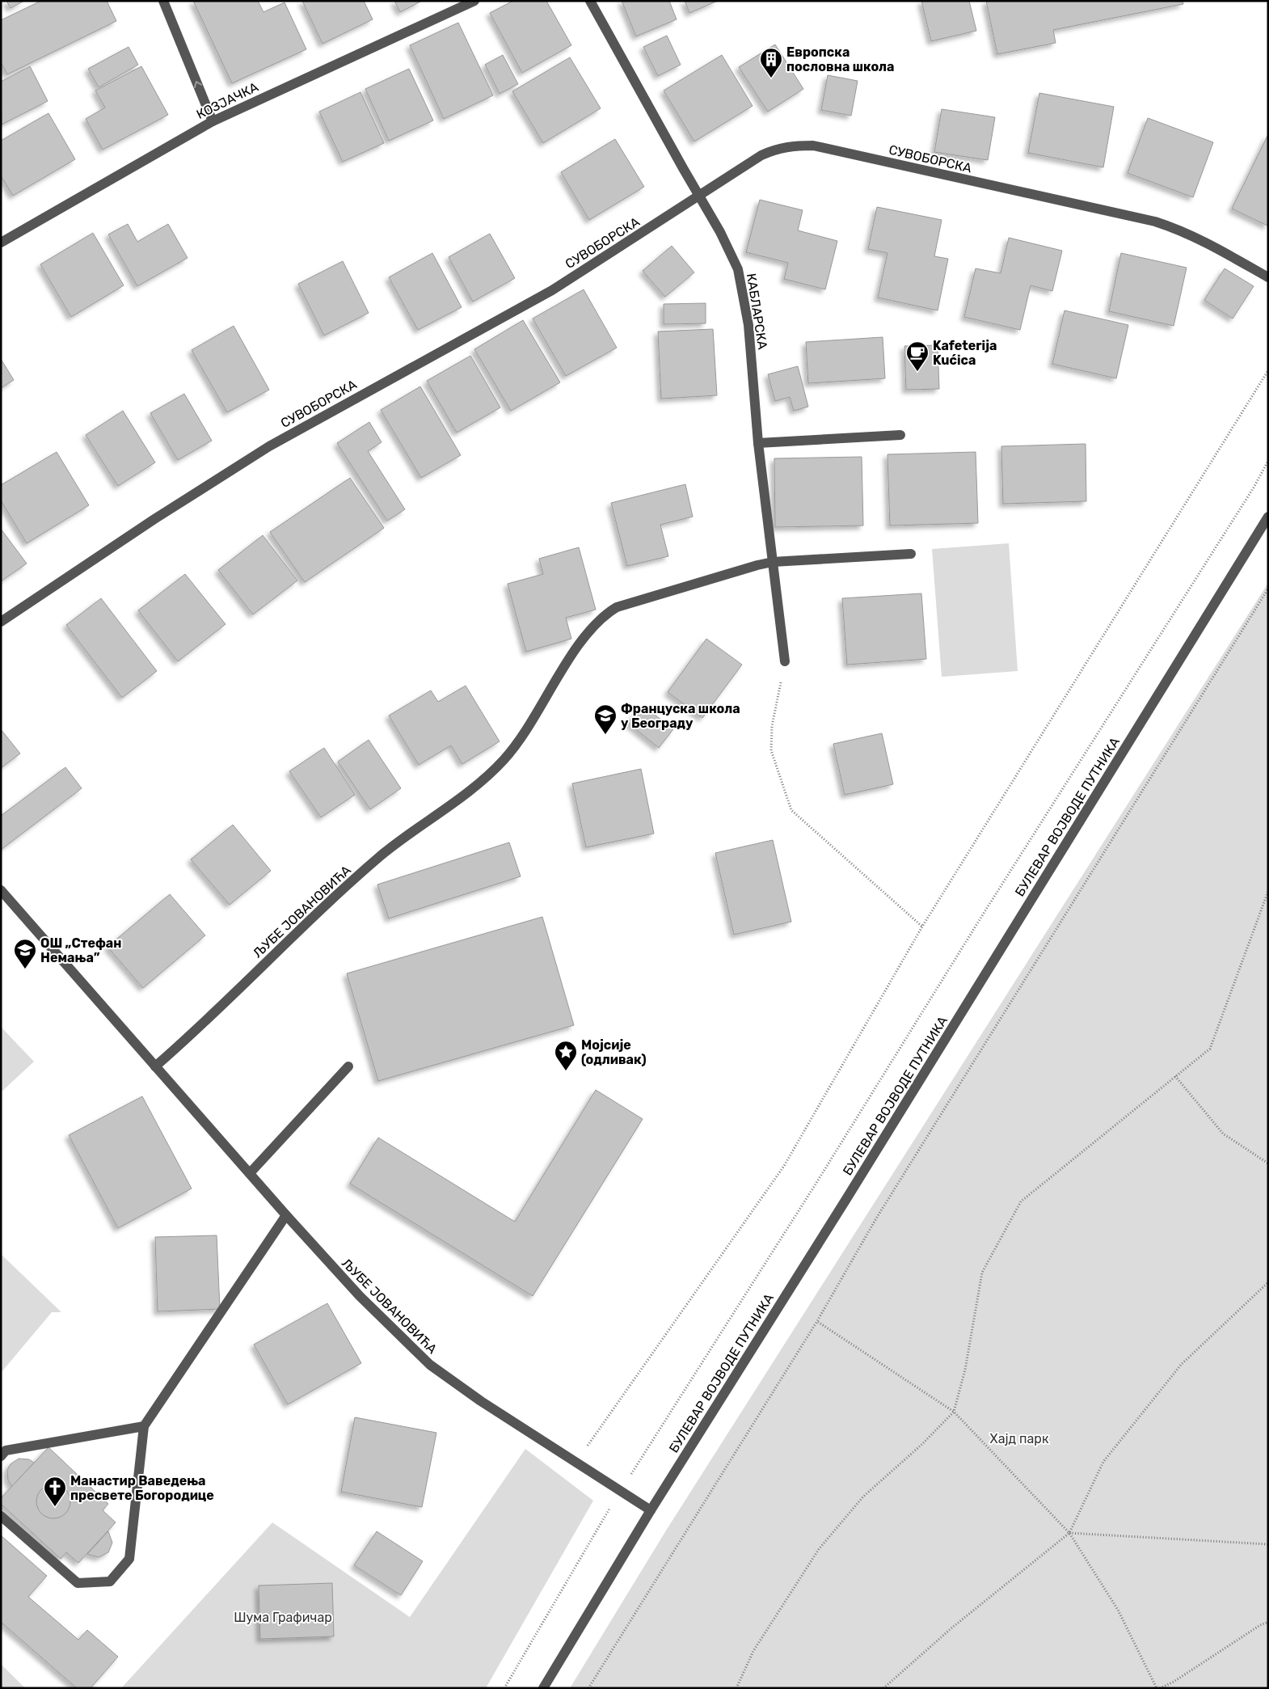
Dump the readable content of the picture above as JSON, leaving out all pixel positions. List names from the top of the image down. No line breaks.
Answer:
{"streets":{"street":["КОЗЈАЧКА","СУВОБОРСКА","КАБЛАРСКА","БУЛЕВАР ВОЈВОДЕ ПУТНИКА","ЉУБЕ ЈОВАНОВИЋА"]},"crossings":[["СУВОБОРСКА","КАБЛАРСКА"],["КАБЛАРСКА","ЉУБЕ ЈОВАНОВИЋА"],["БУЛЕВАР ВОЈВОДЕ ПУТНИКА","ЉУБЕ ЈОВАНОВИЋА"]],"parks":["Хајд парк","Шума Графичар"],"places":{"building":["Европска пословна школа"],"cafe":["Kafeterija Kućica"],"school or university":["Француска школа у Београду","ОШ „Стефан Немања”"],"place":["Мојсије (одливак)"],"church":["Манастир Ваведења пресвете Богородице"]}}
